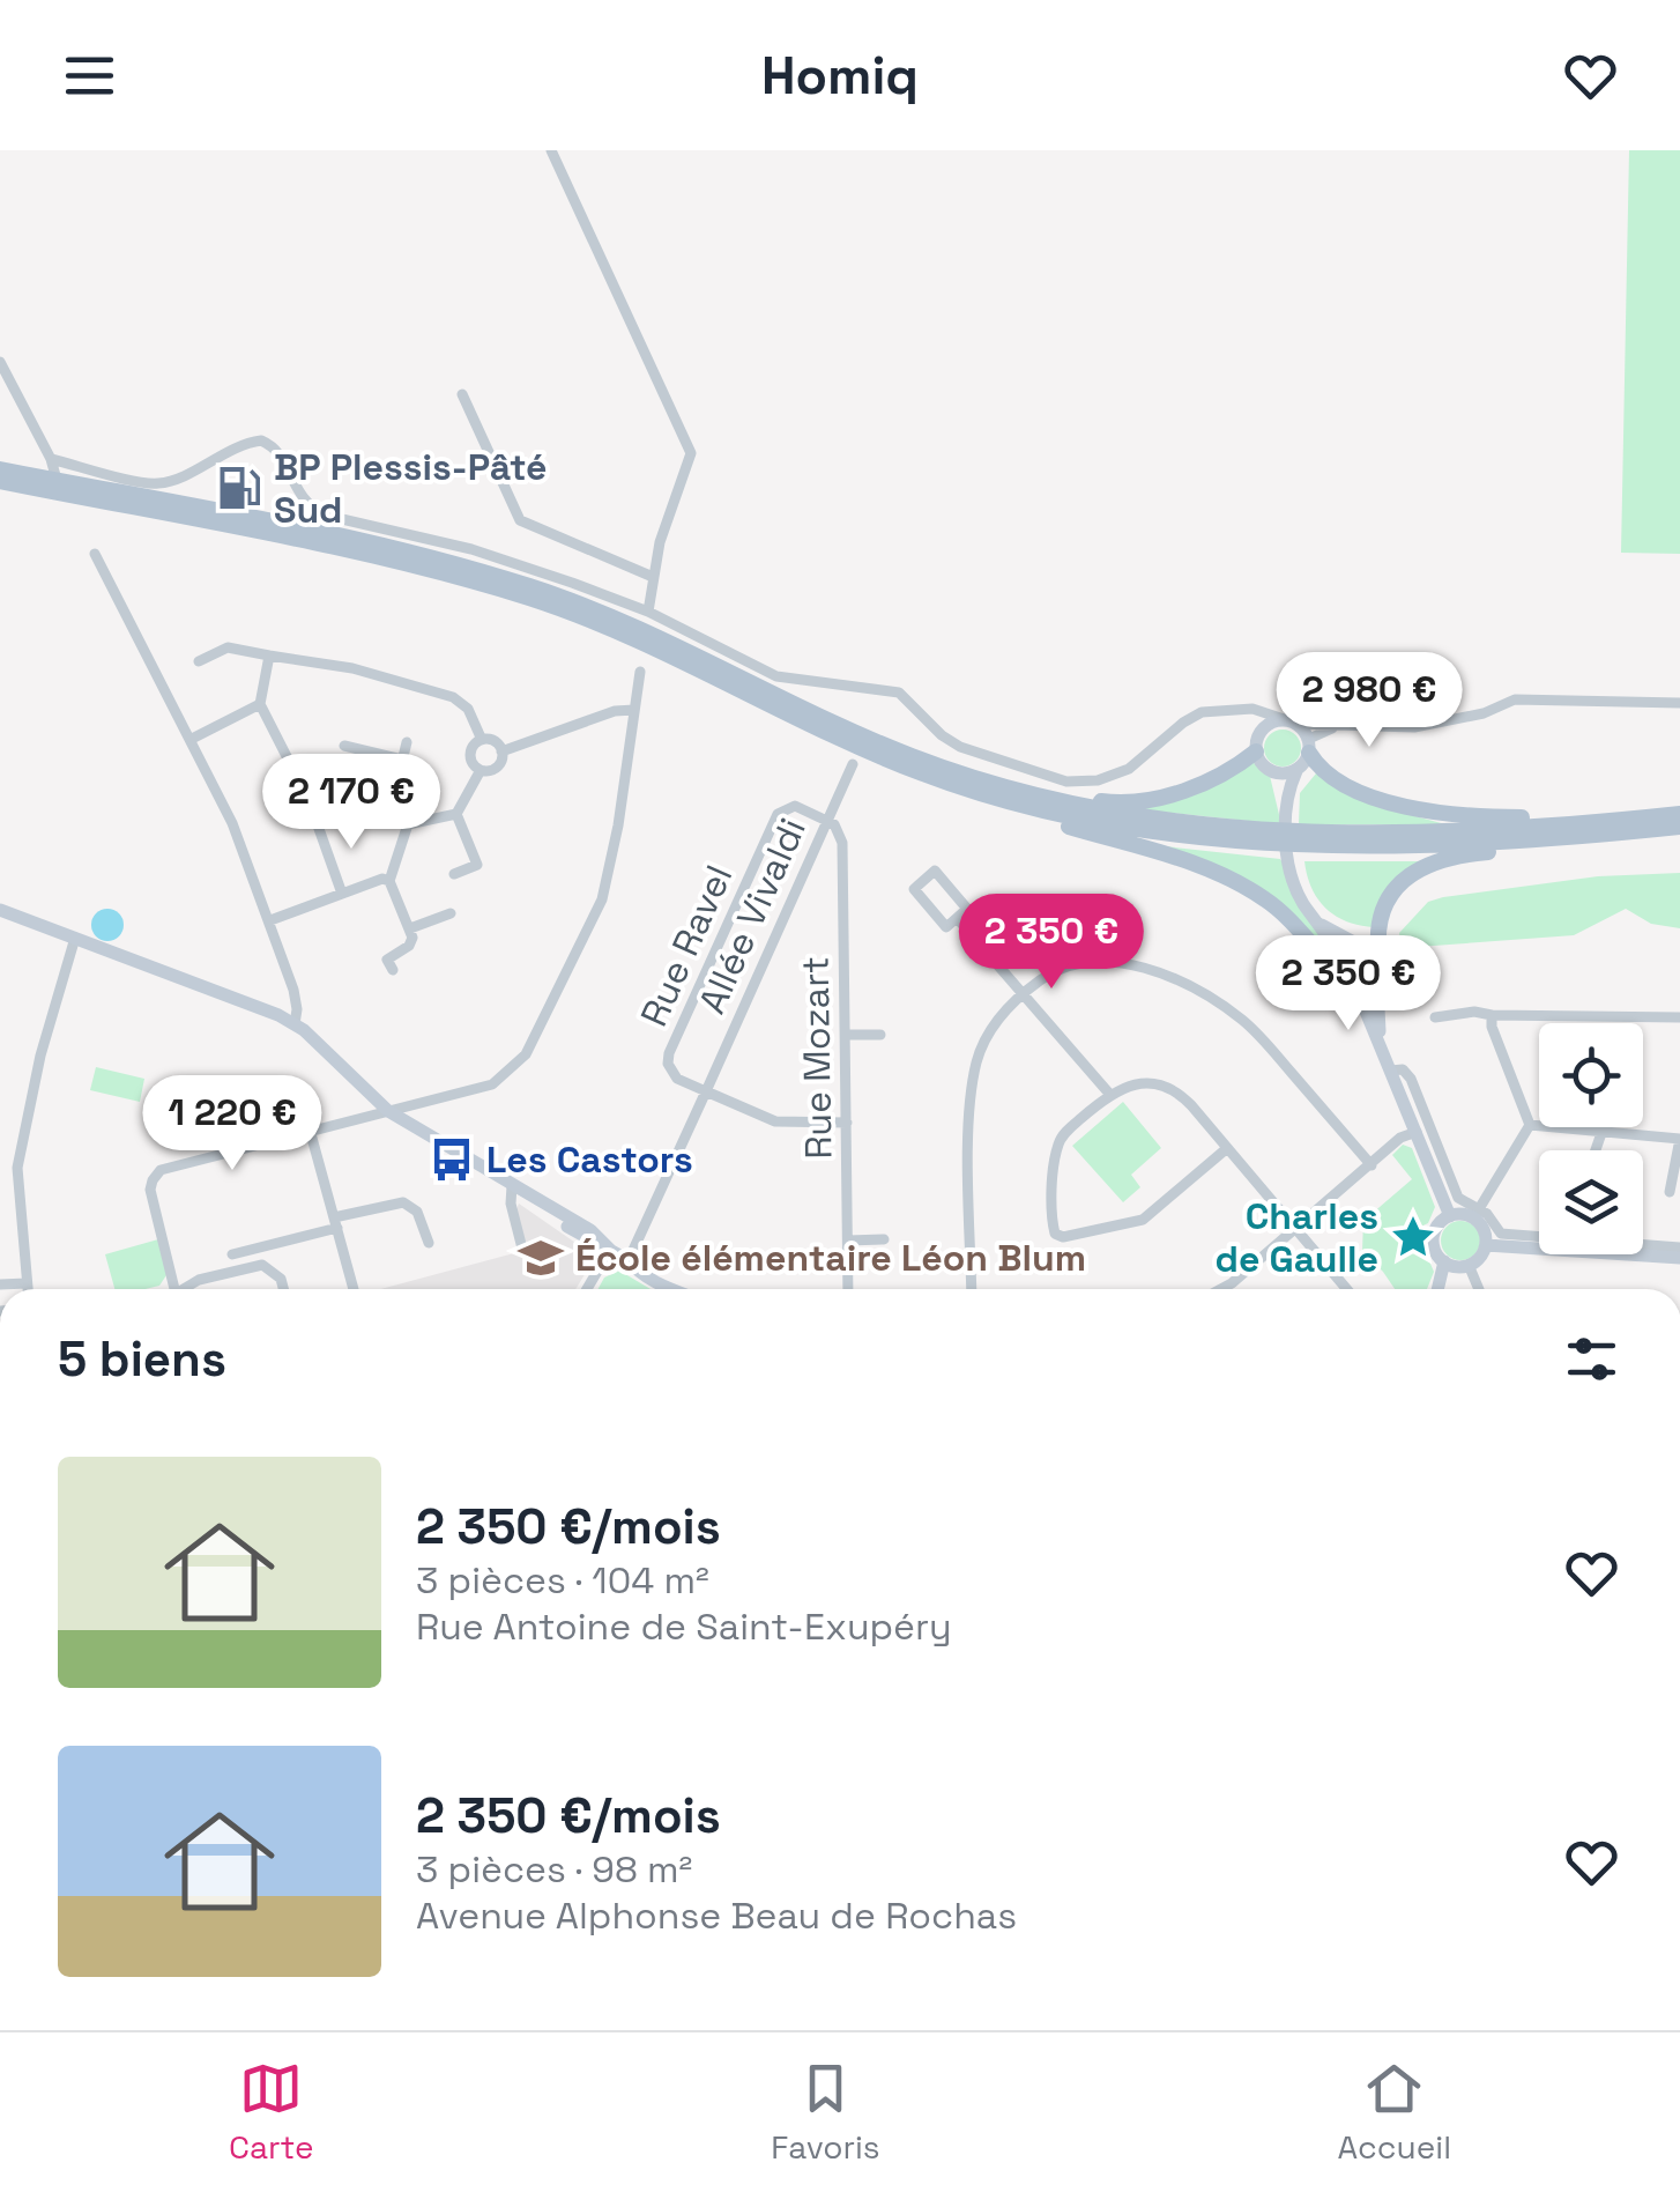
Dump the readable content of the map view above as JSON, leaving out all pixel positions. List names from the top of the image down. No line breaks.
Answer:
{"streets":{"street":["Allée Vivaldi","Rue Ravel","Rue Mozart"]},"crossings":[["Allée Vivaldi","Rue Ravel"],["Allée Vivaldi","Rue Mozart"],["Rue Ravel","Rue Mozart"]],"places":{"fuel station":["BP Plessis-Pâté Sud"],"bus stop":["Les Castors"],"place":["Charles de Gaulle"],"school or university":["École élémentaire Léon Blum"]},"page":{"header":"Homiq","price":["2 980 €","2 170 €","2 350 €","2 350 €","1 220 €"],"heading":"5 biens","list":[{"name":"2 350 €/mois","note":"3 pièces · 104 m² · Rue Antoine de Saint-Exupéry"},{"name":"2 350 €/mois","note":"3 pièces · 98 m² · Avenue Alphonse Beau de Rochas"}],"tabs":["Carte","Favoris","Accueil"]}}
